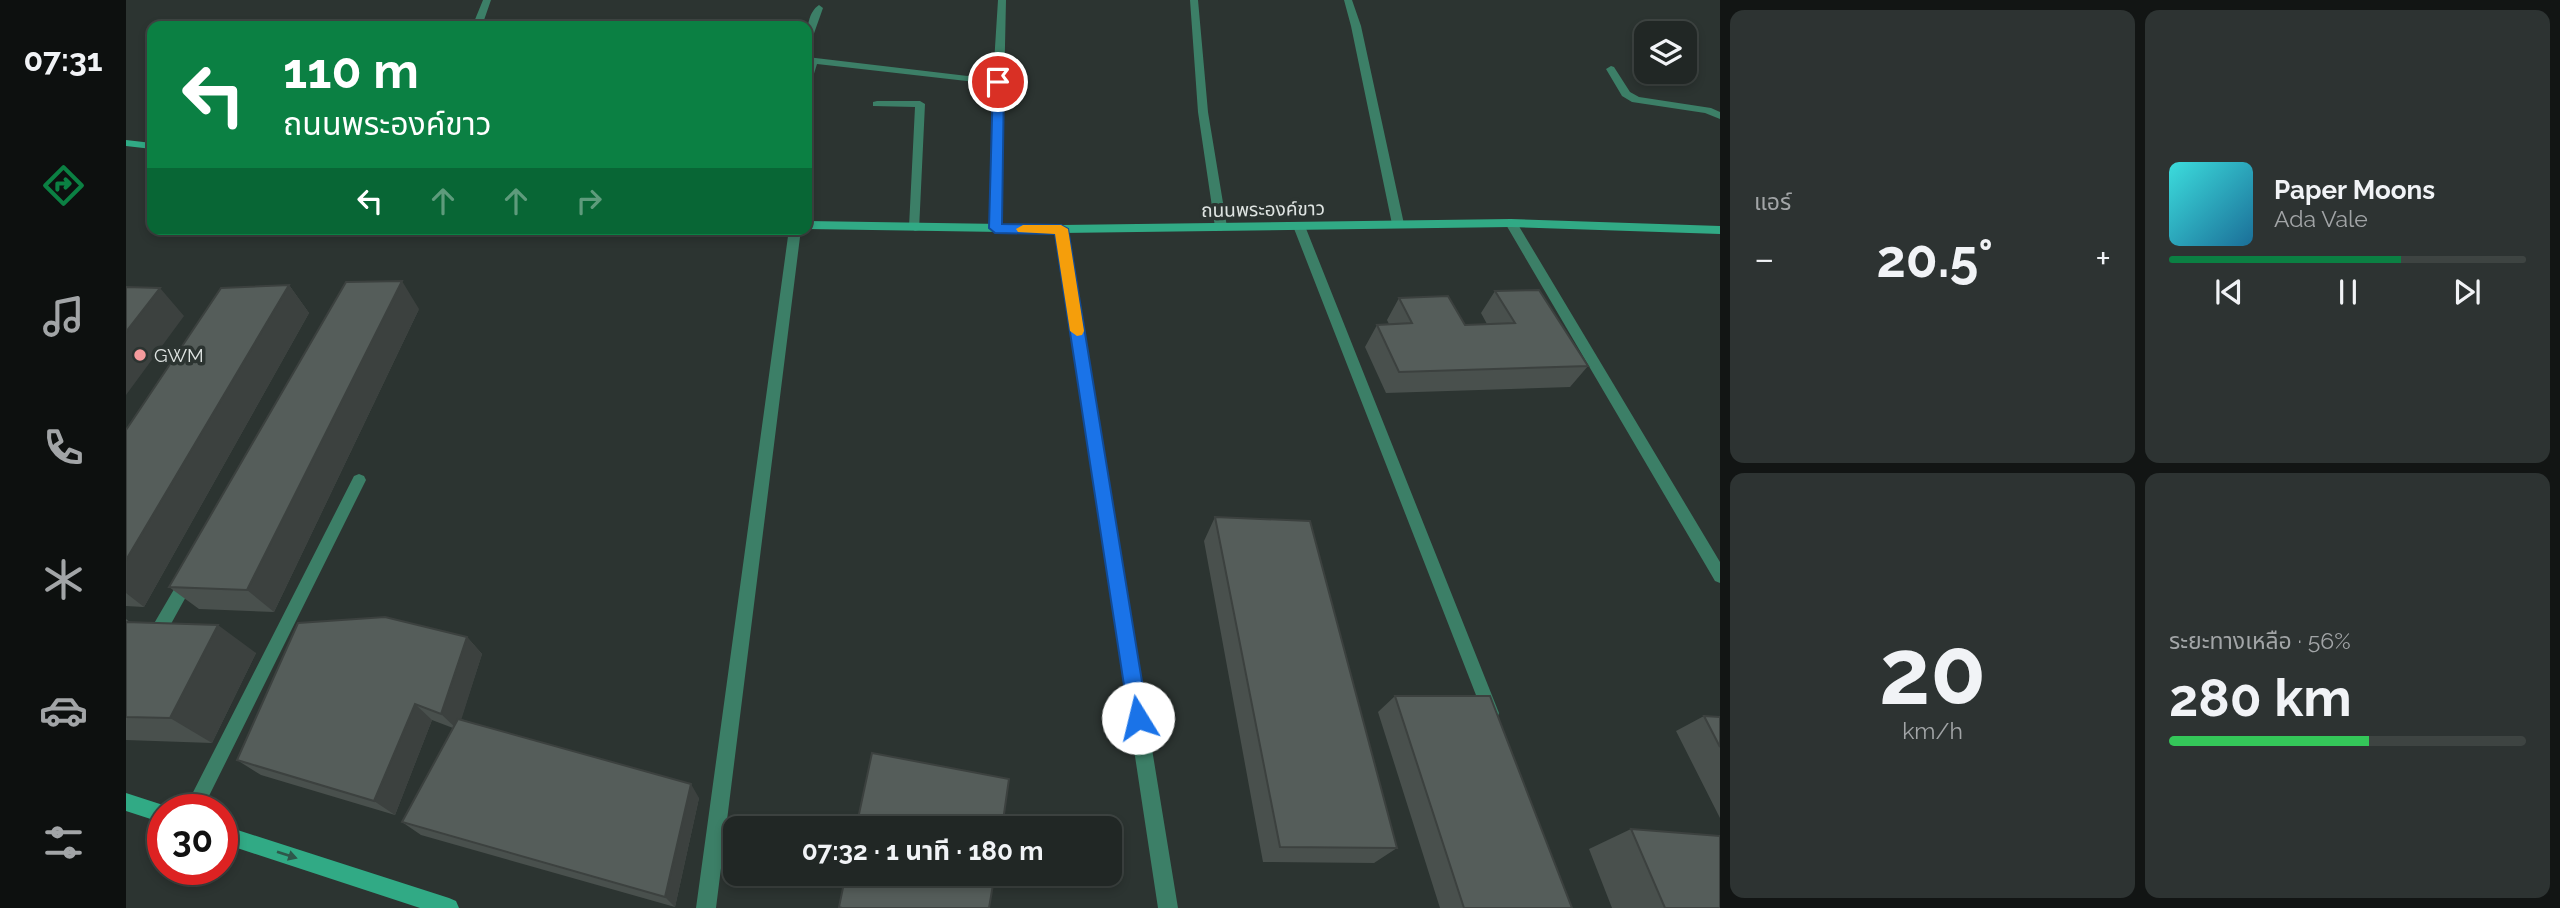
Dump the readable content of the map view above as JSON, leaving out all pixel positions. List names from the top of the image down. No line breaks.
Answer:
{"streets":{"street":["ถนนพระองค์ขาว"]},"places":["GWM"],"page":{"tabs":"07:31","tile":["แอร์",["20","km/h"],["ระยะทางเหลือ · 56%","280 km"]],"turn":["110 m","ถนนพระองค์ขาว"],"song":["Paper Moons","Ada Vale"],"heat":["−","20.5°","+"],"limit":"30","trip":"07:32 · 1 นาที · 180 m"}}
